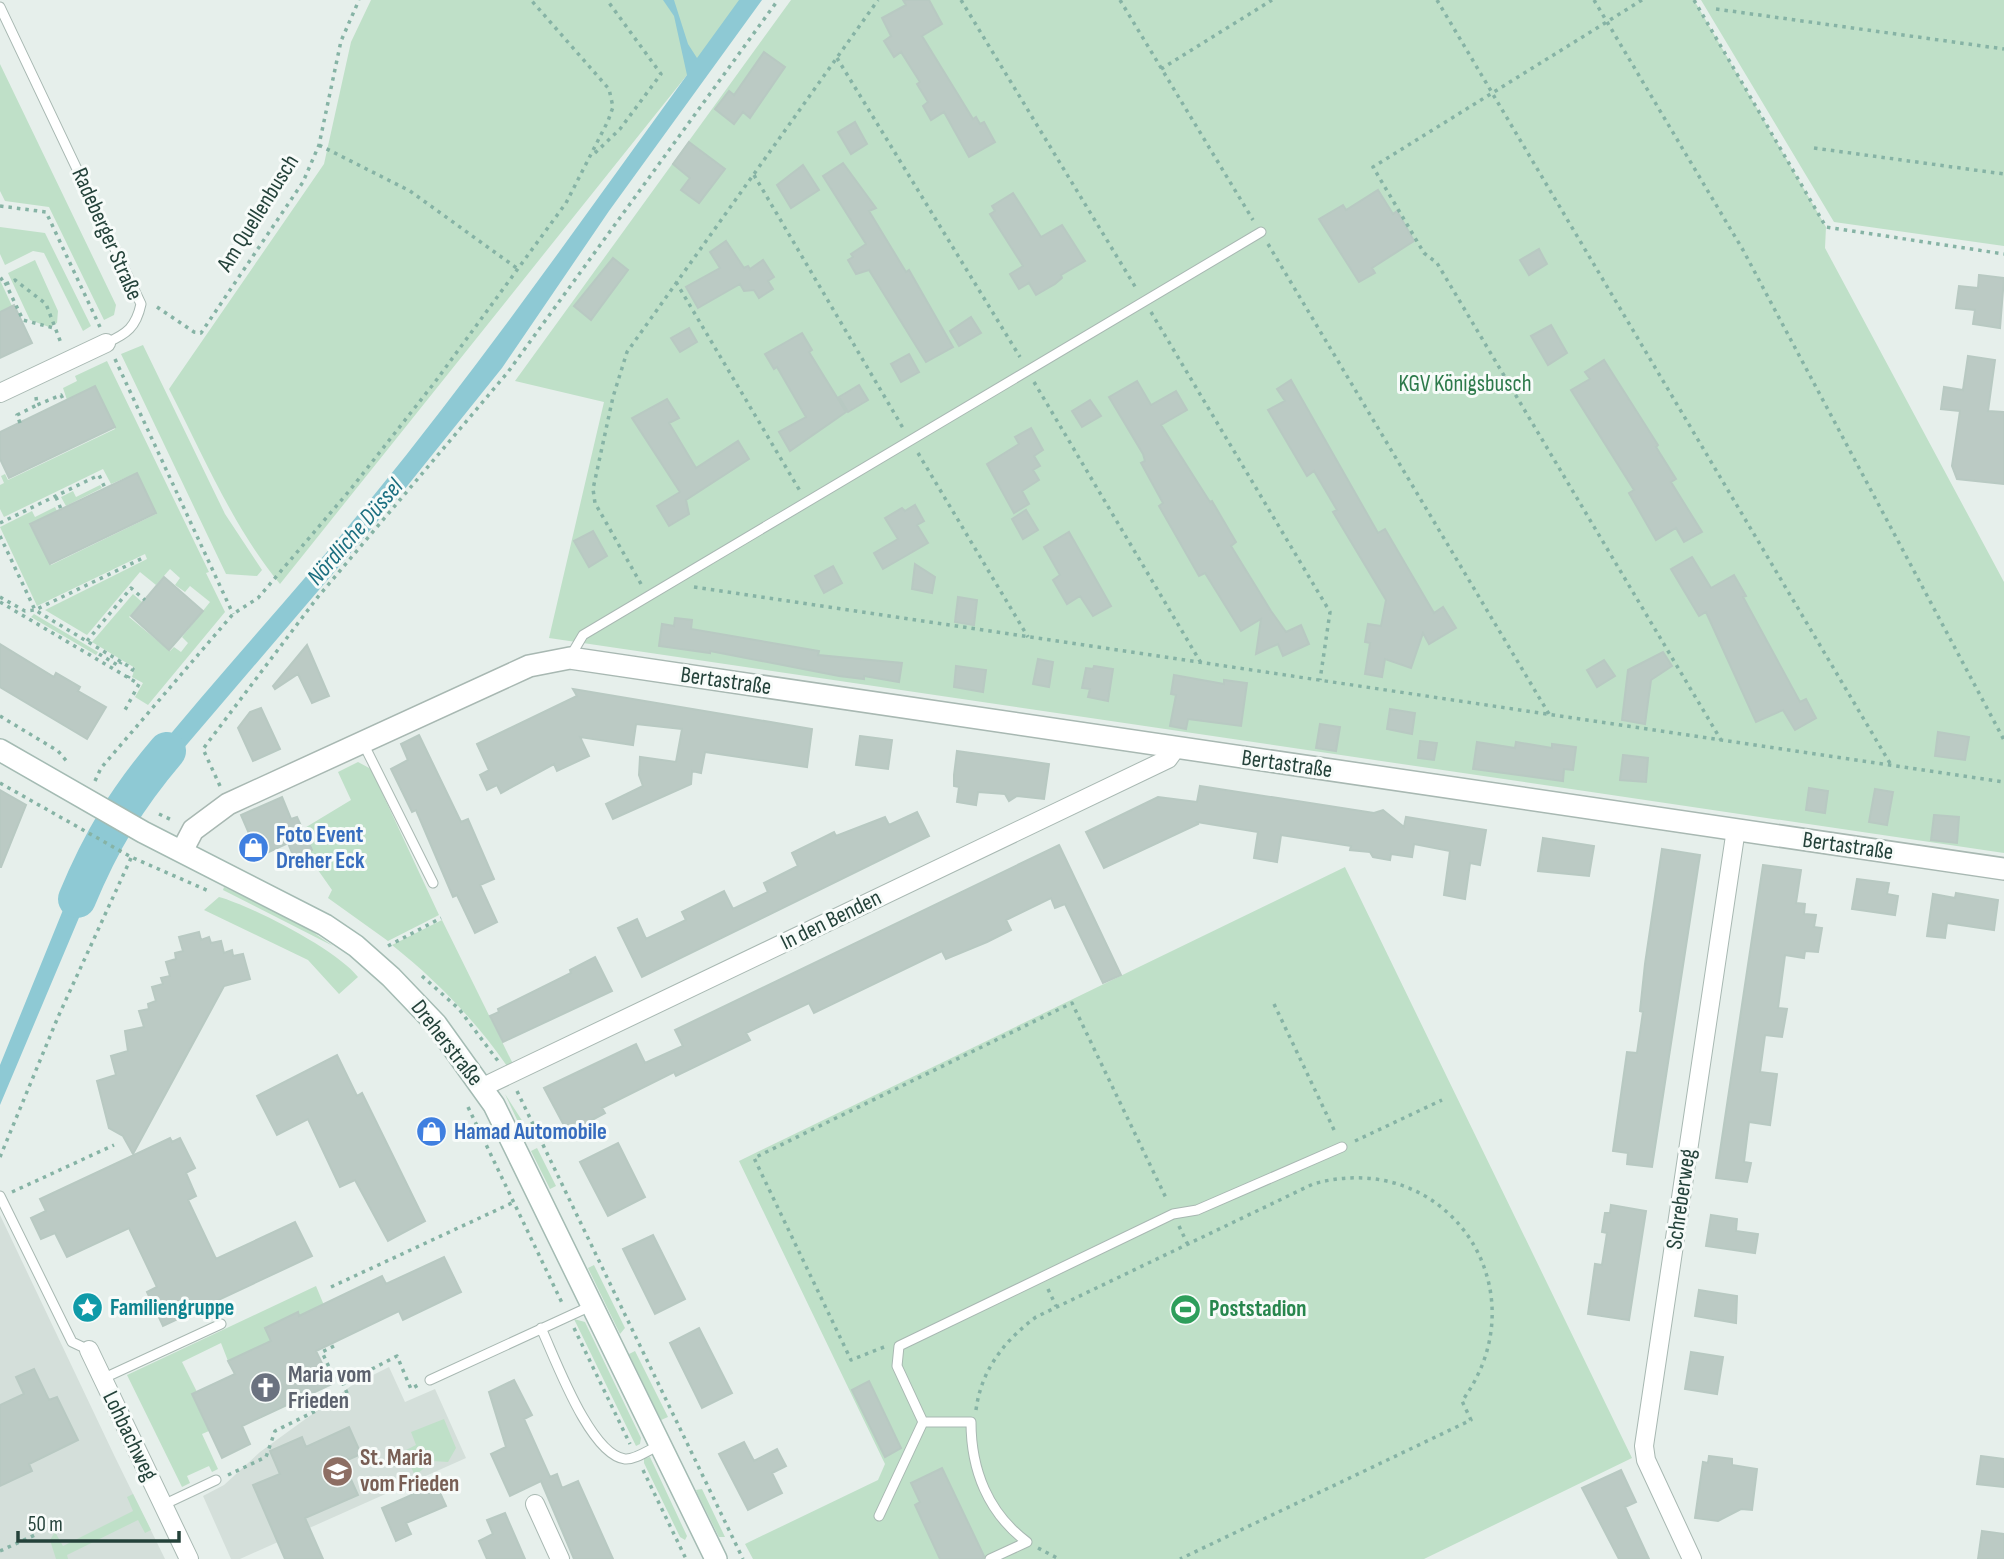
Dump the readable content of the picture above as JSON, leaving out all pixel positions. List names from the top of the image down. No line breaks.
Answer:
{"streets":{"street":["Radeberger Straße","Bertastraße","In den Benden","Dreherstraße","Schreberweg","Lohbachweg"],"path":["Am Quellenbusch"]},"crossings":[["Am Quellenbusch","Radeberger Straße"],["Bertastraße","In den Benden"],["Bertastraße","Dreherstraße"],["Bertastraße","Schreberweg"],["In den Benden","Dreherstraße"]],"water":["Nördliche Düssel"],"parks":["KGV Königsbusch"],"places":{"shop":["Foto Event Dreher Eck","Hamad Automobile"],"place":["Familiengruppe"],"sports":["Poststadion"],"church":["Maria vom Frieden"],"school or university":["St. Maria vom Frieden"]},"scale_bar":"50 m"}
